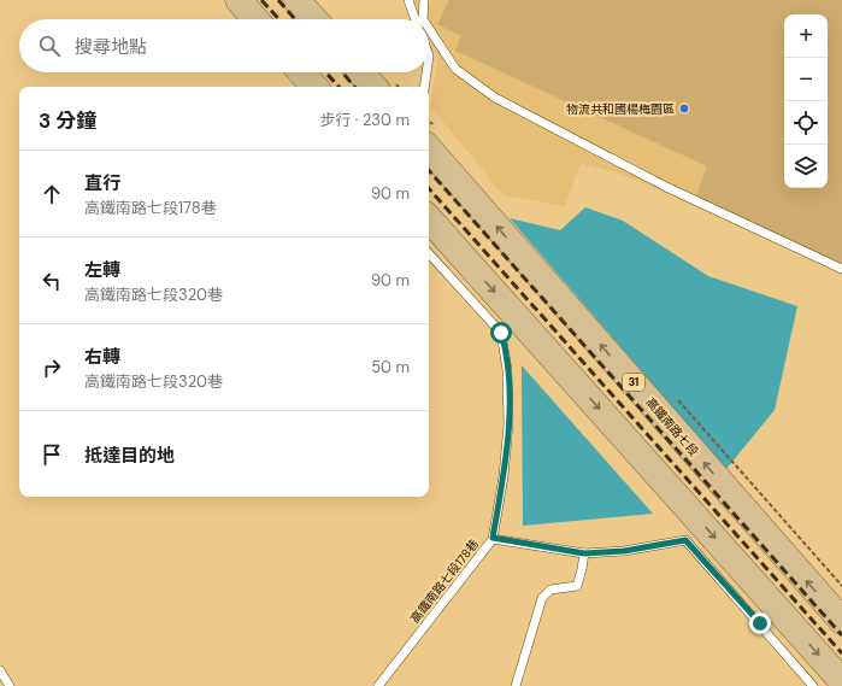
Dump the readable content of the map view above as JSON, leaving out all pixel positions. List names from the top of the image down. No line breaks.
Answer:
{"streets":{"main road":["31","高鐵南路七段"],"lane":["高鐵南路七段178巷"]},"places":["物流共和國楊梅園區"],"page":{"map_buttons":["+","−"],"search":"搜尋地點","heading":["3 分鐘","步行 · 230 m"],"list":[["直行","高鐵南路七段178巷","90 m"],["左轉","高鐵南路七段320巷","90 m"],["右轉","高鐵南路七段320巷","50 m"],"抵達目的地"]}}
